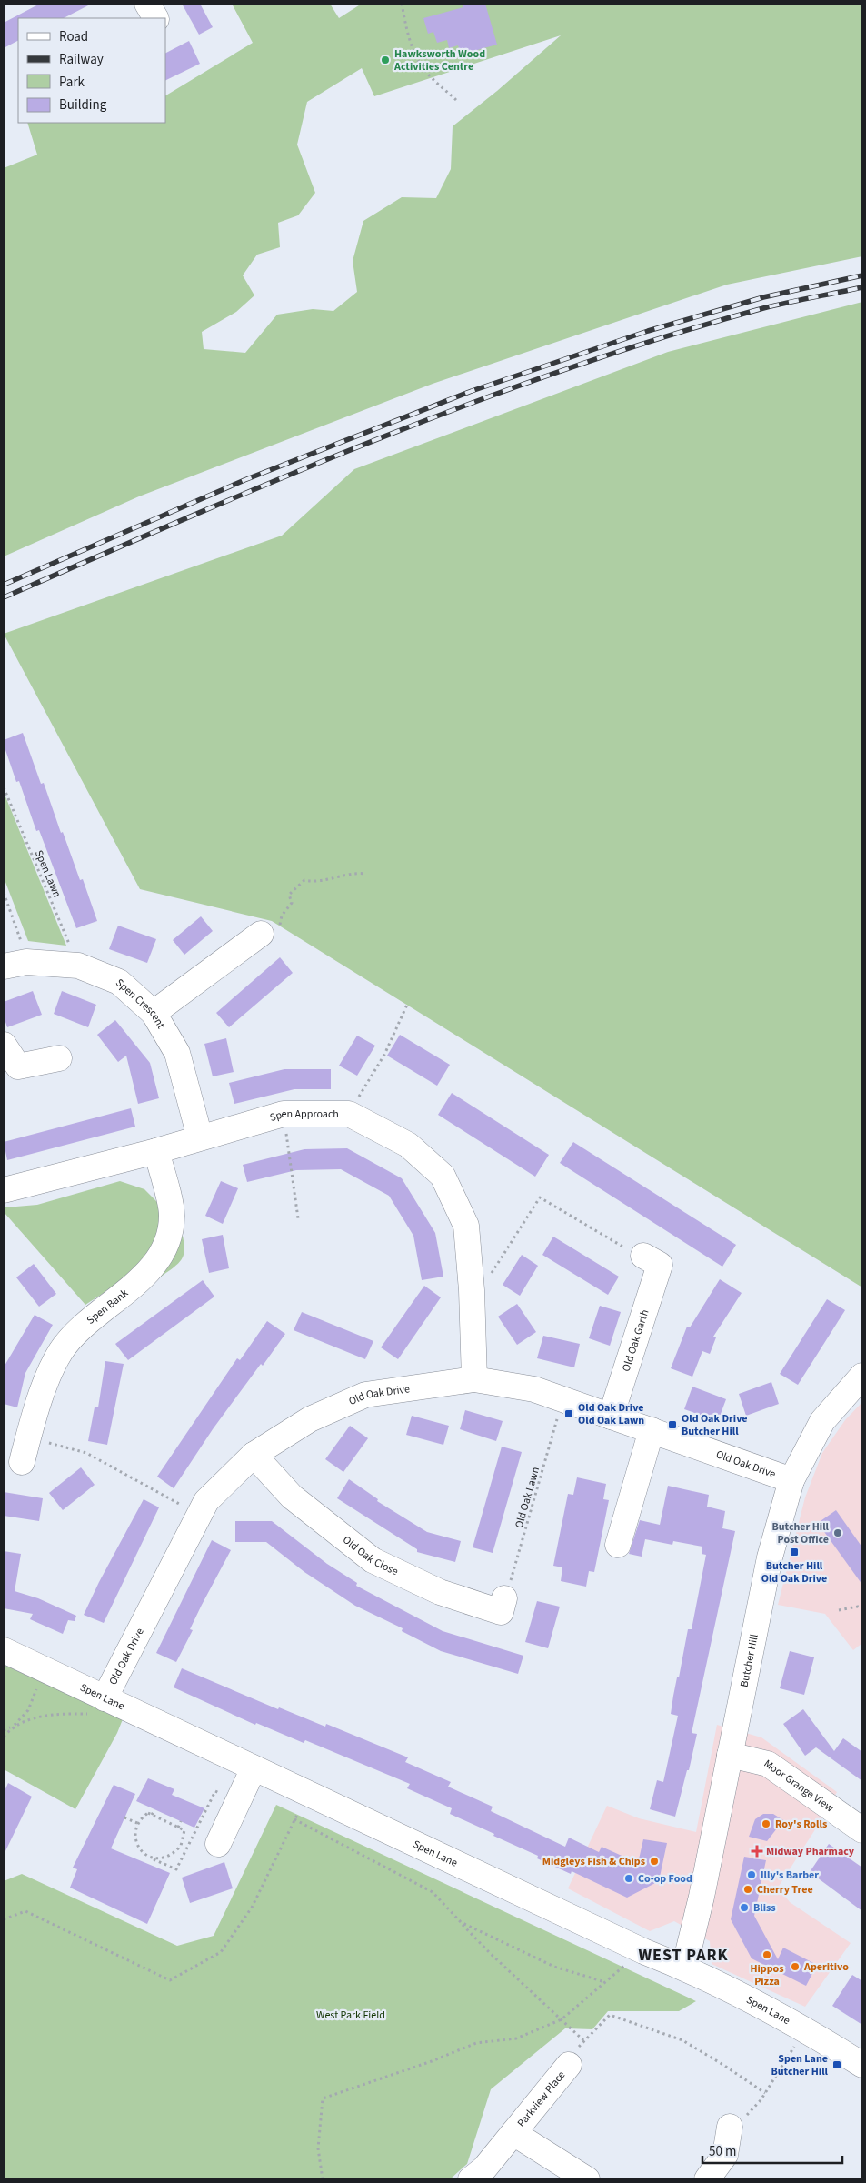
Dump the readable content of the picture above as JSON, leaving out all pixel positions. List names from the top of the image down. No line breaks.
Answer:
{"streets":{"street":["Spen Crescent","Spen Approach","Spen Bank","Old Oak Garth","Old Oak Drive","Old Oak Close","Butcher Hill","Spen Lane","Moor Grange View","Parkview Place"],"path":["Spen Lawn","Old Oak Lawn"]},"crossings":[["Spen Lawn","Spen Crescent"],["Spen Crescent","Spen Approach"],["Spen Approach","Spen Bank"],["Spen Approach","Old Oak Drive"],["Old Oak Garth","Old Oak Drive"],["Old Oak Drive","Old Oak Lawn"],["Old Oak Drive","Old Oak Close"],["Old Oak Drive","Butcher Hill"],["Old Oak Drive","Spen Lane"],["Old Oak Lawn","Old Oak Close"],["Butcher Hill","Spen Lane"],["Butcher Hill","Moor Grange View"]],"districts":["WEST PARK"],"parks":["West Park Field"],"places":{"other":["Hawksworth Wood Activities Centre","Butcher Hill Post Office","Roy's Rolls","Midgleys Fish & Chips","Illy's Barber","Co-op Food","Cherry Tree","Bliss","Hippos Pizza","Aperitivo"],"transit":["Old Oak Drive Old Oak Lawn","Old Oak Drive Butcher Hill","Butcher Hill Old Oak Drive","Spen Lane Butcher Hill"],"health":["Midway Pharmacy"]},"legend":["Road","Railway","Park","Building"],"scale_bar":"50 m"}
